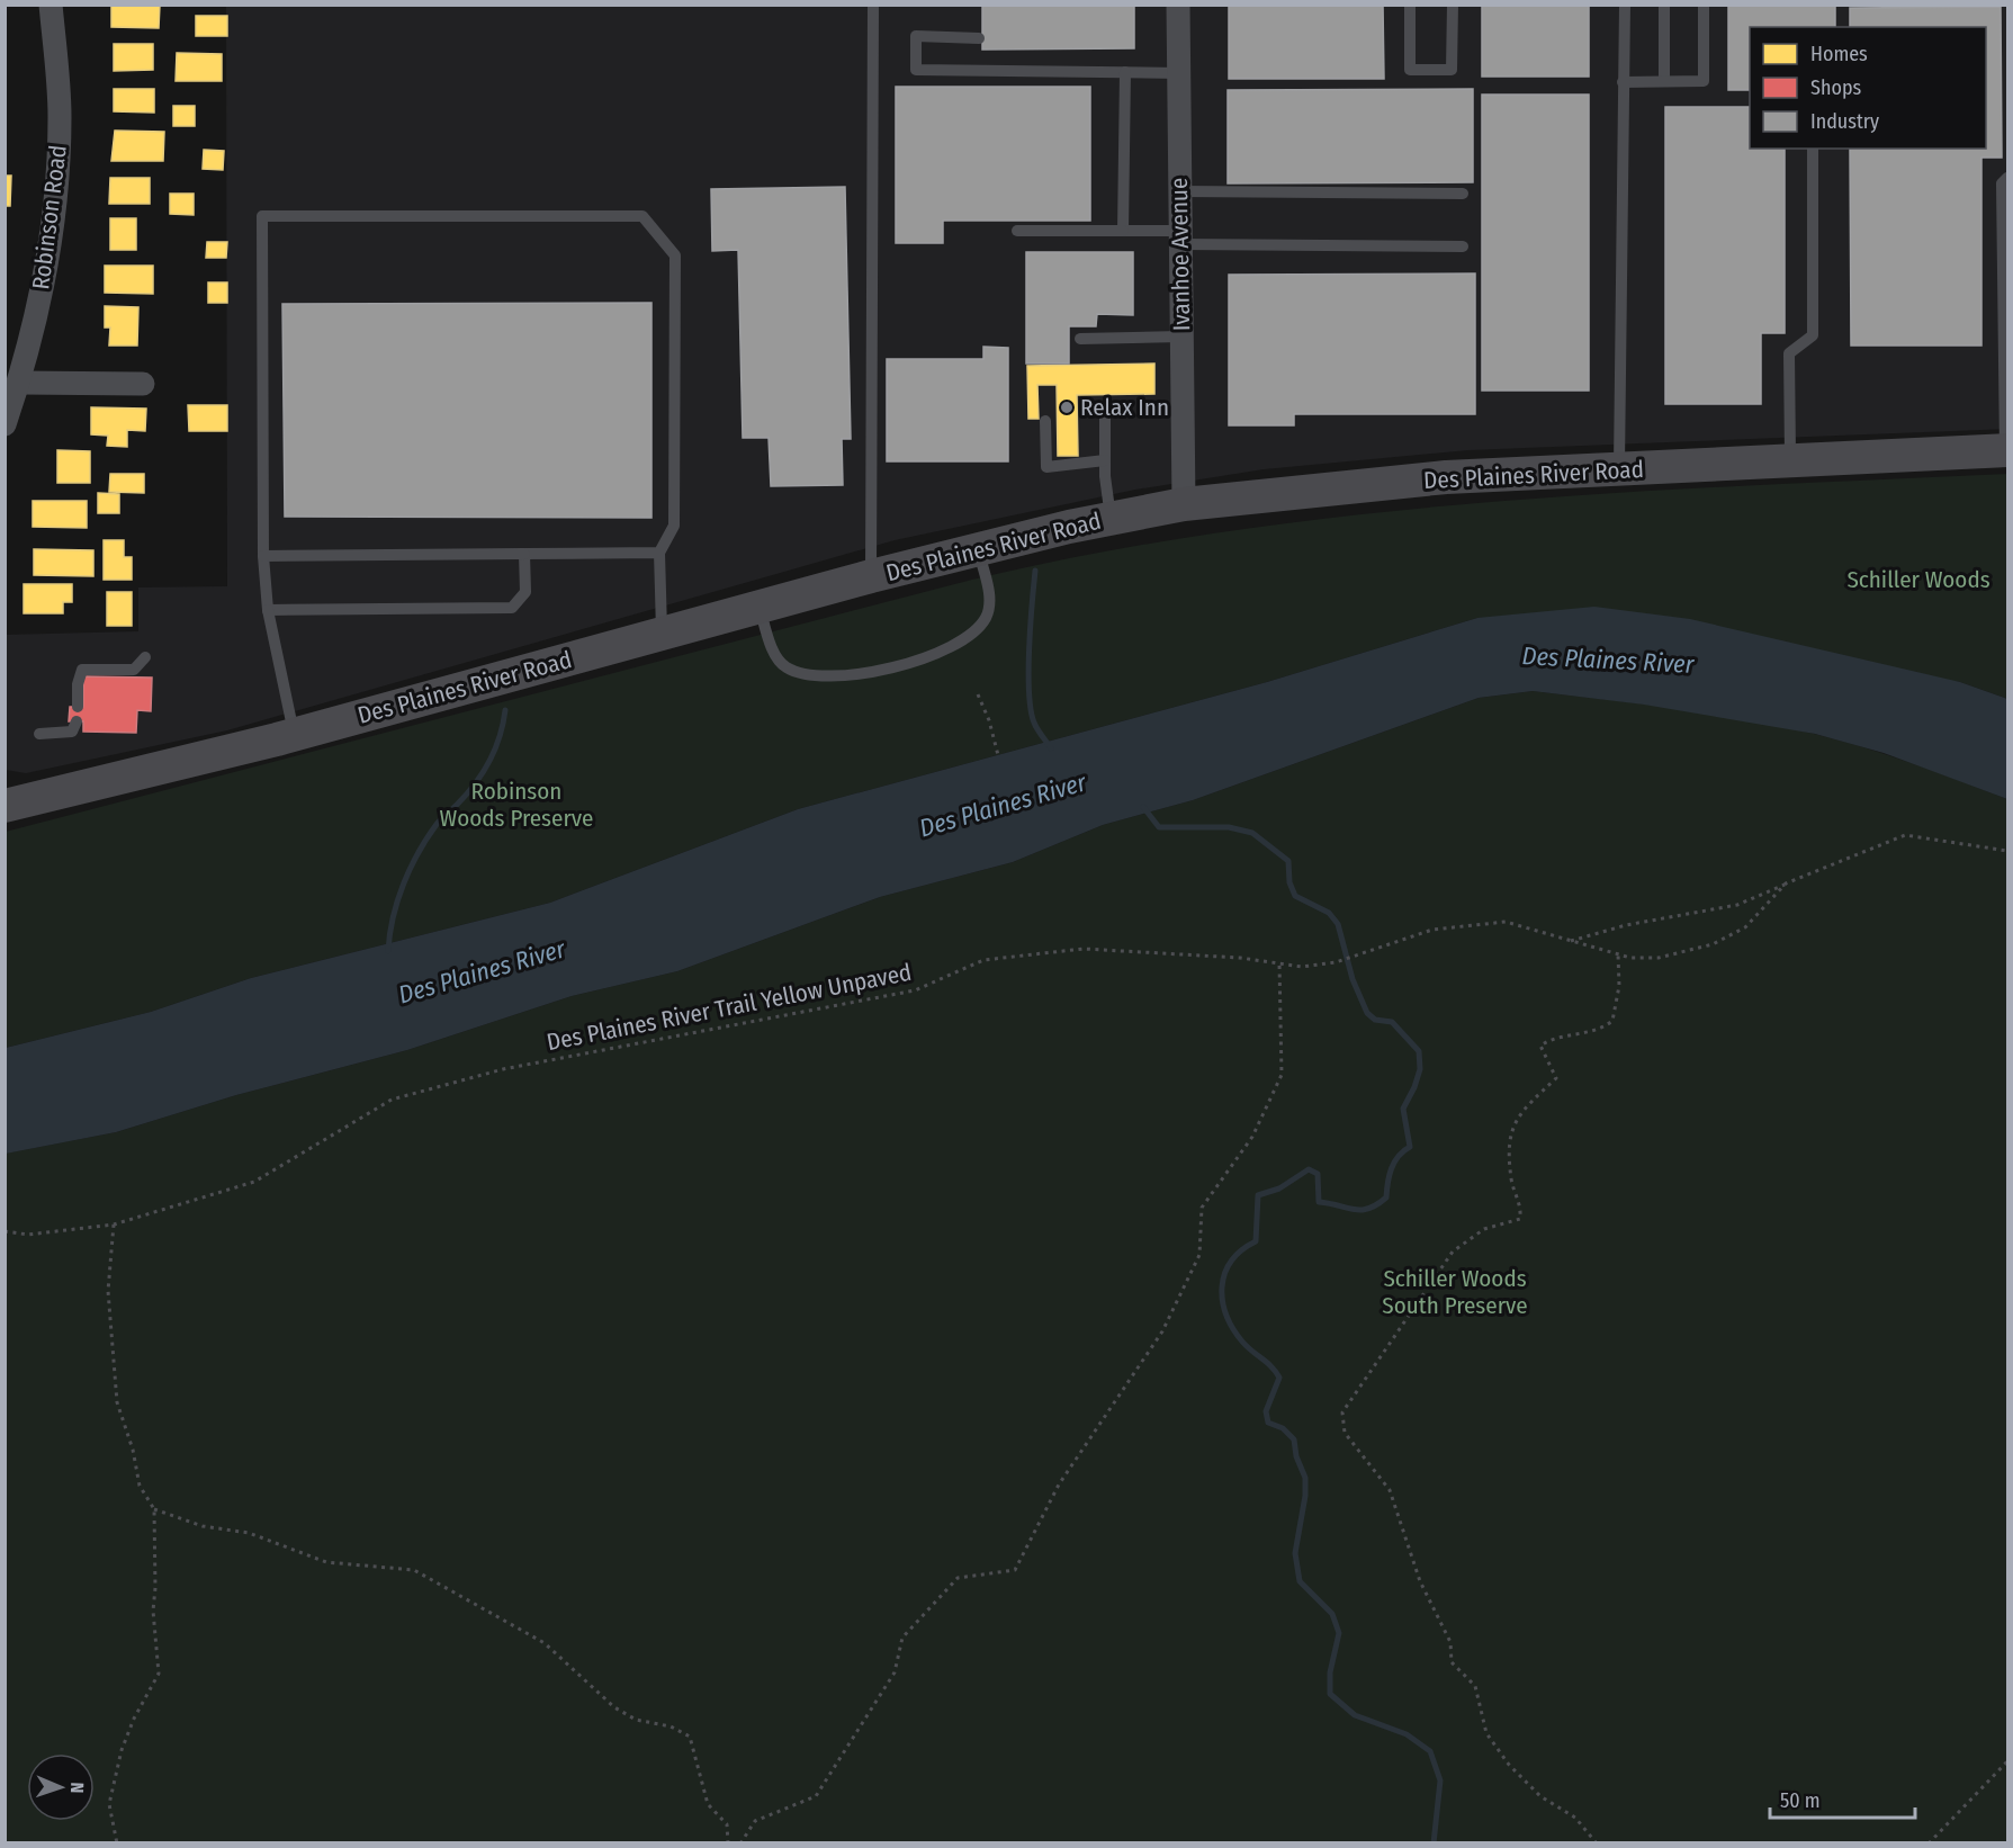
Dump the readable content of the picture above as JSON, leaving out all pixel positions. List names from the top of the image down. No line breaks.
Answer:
{"streets":{"main road":["Des Plaines River Road"],"street":["Robinson Road","Ivanhoe Avenue"],"path":["Des Plaines River Trail Yellow Unpaved"]},"crossings":[["Ivanhoe Avenue","Des Plaines River Road"]],"water":["Des Plaines River"],"parks":["Schiller Woods","Robinson Woods Preserve","Schiller Woods South Preserve"],"places":["Relax Inn"],"legend":["Homes","Shops","Industry"],"scale_bar":"50 m","north":"right"}
